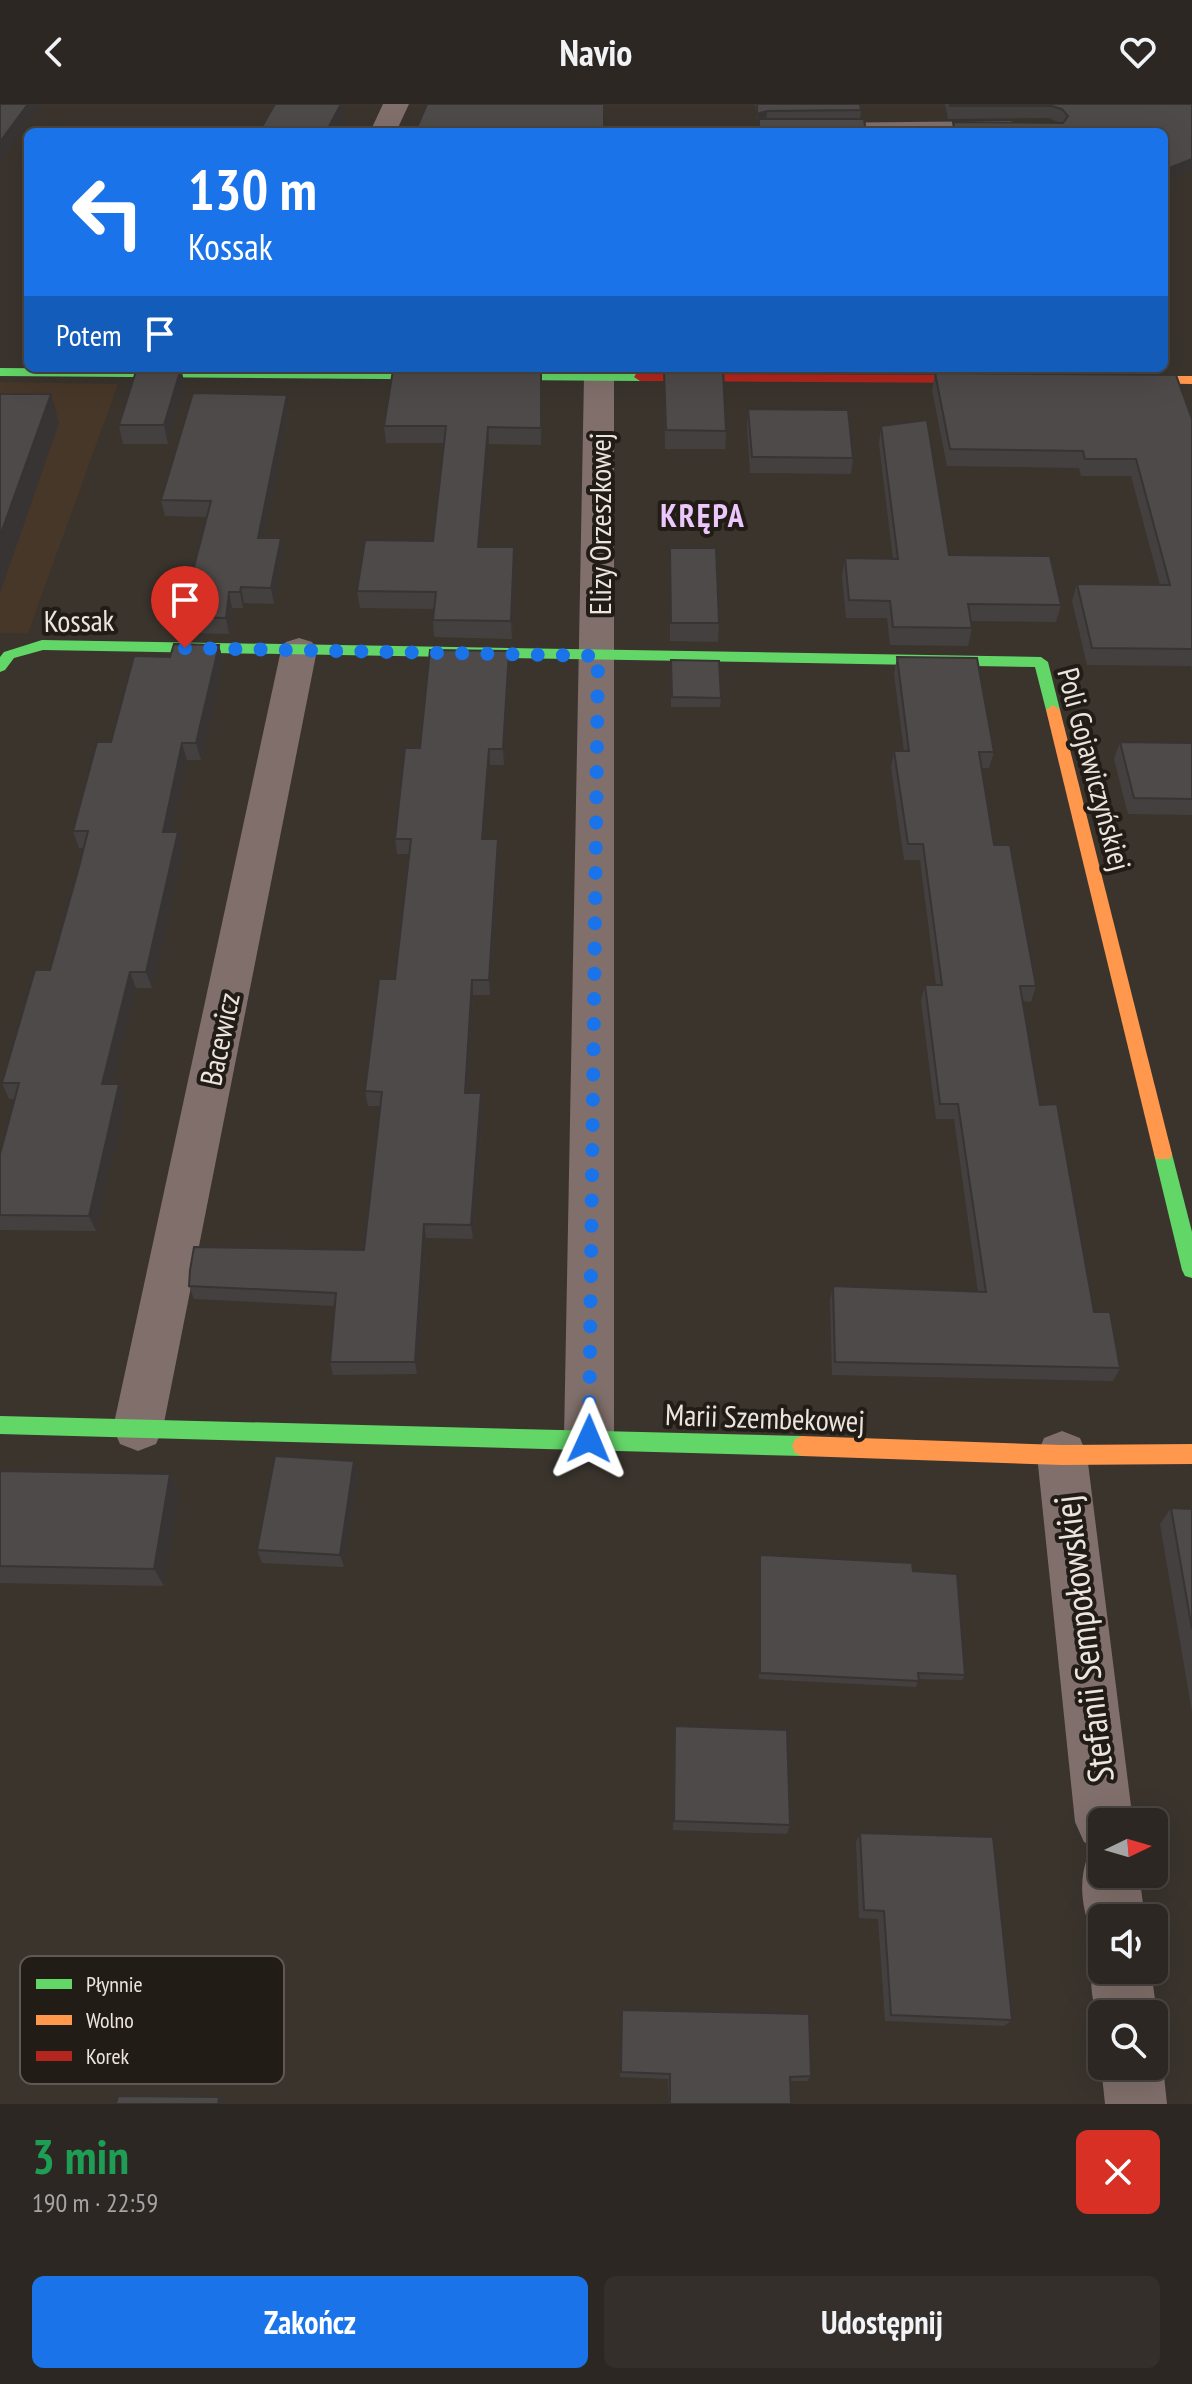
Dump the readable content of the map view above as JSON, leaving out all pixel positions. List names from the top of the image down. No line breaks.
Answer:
{"streets":{"street":["Elizy Orzeszkowej","Kossak","Poli Gojawiczyńskiej","Bacewicz","Marii Szembekowej","Stefanii Sempołowskiej"]},"crossings":[["Elizy Orzeszkowej","Kossak"],["Elizy Orzeszkowej","Poli Gojawiczyńskiej"],["Elizy Orzeszkowej","Marii Szembekowej"],["Kossak","Poli Gojawiczyńskiej"],["Kossak","Bacewicz"],["Bacewicz","Marii Szembekowej"],["Marii Szembekowej","Stefanii Sempołowskiej"]],"districts":["KRĘPA"],"legend":["Płynnie","Wolno","Korek"],"north":"right","page":{"header":"Navio","turn":["130 m","Kossak"],"then":"Potem","heading":["3 min","190 m · 22:59"],"buttons":["Zakończ","Udostępnij"]}}
